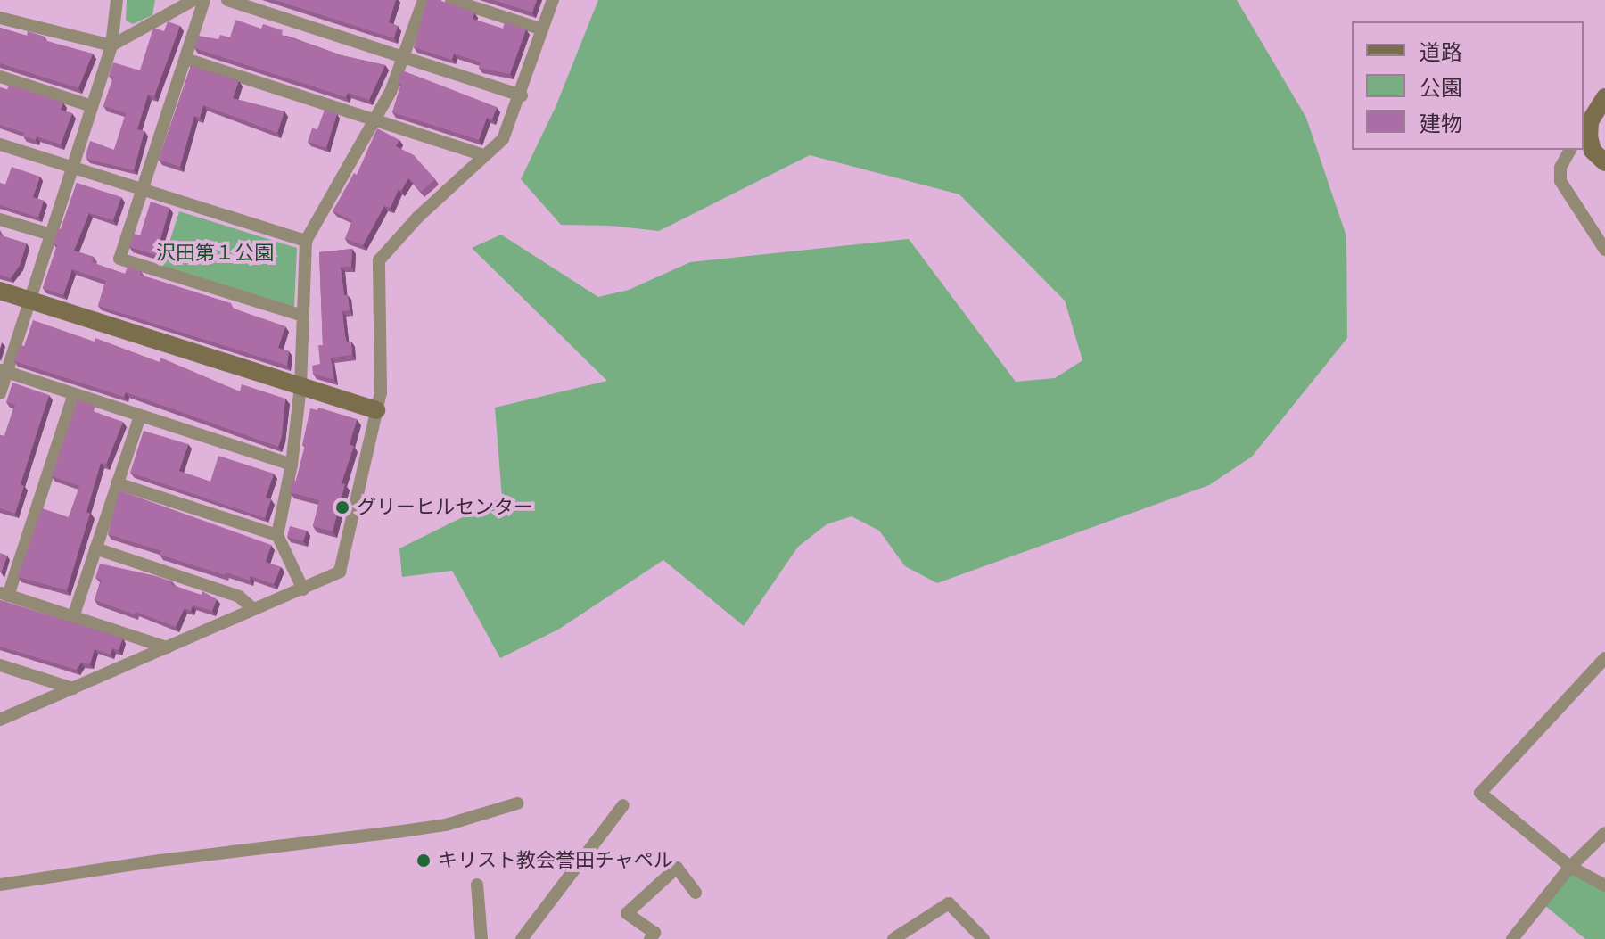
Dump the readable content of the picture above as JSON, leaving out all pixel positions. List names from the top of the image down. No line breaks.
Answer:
{"parks":["沢田第１公園"],"places":["グリーヒルセンター","キリスト教会誉田チャペル"],"legend":["道路","公園","建物"]}
